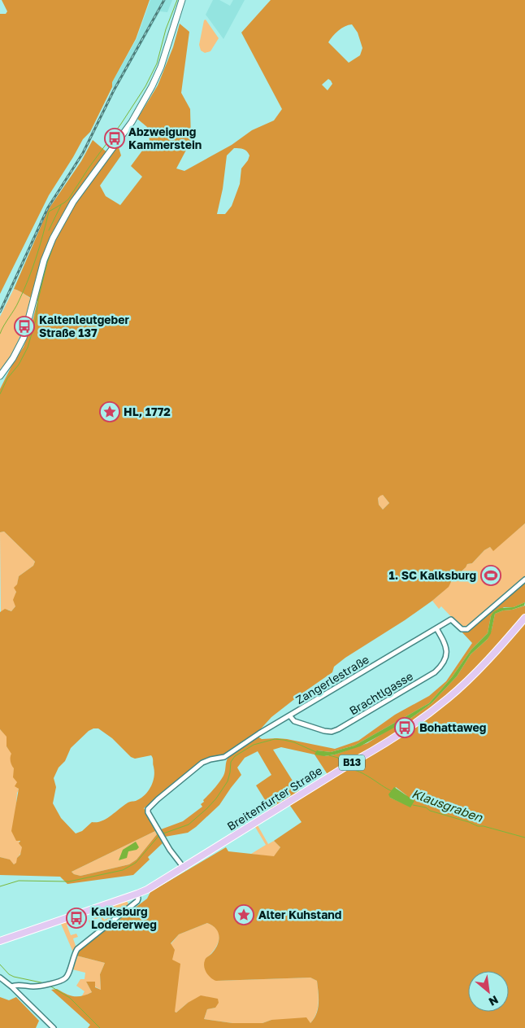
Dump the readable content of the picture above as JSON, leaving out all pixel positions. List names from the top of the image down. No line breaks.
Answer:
{"streets":{"main road":["B13","Breitenfurter Straße"],"street":["Zangerlestraße","Brachtlgasse"]},"crossings":[["Zangerlestraße","Brachtlgasse"],["Zangerlestraße","Breitenfurter Straße"]],"water":["Klausgraben"],"places":{"bus stop":["Abzweigung Kammerstein","Kaltenleutgeber Straße 137","Bohattaweg","Kalksburg Lodererweg"],"place":["HL, 1772","Alter Kuhstand"],"sports":["1. SC Kalksburg"]},"north":"bottom right"}
